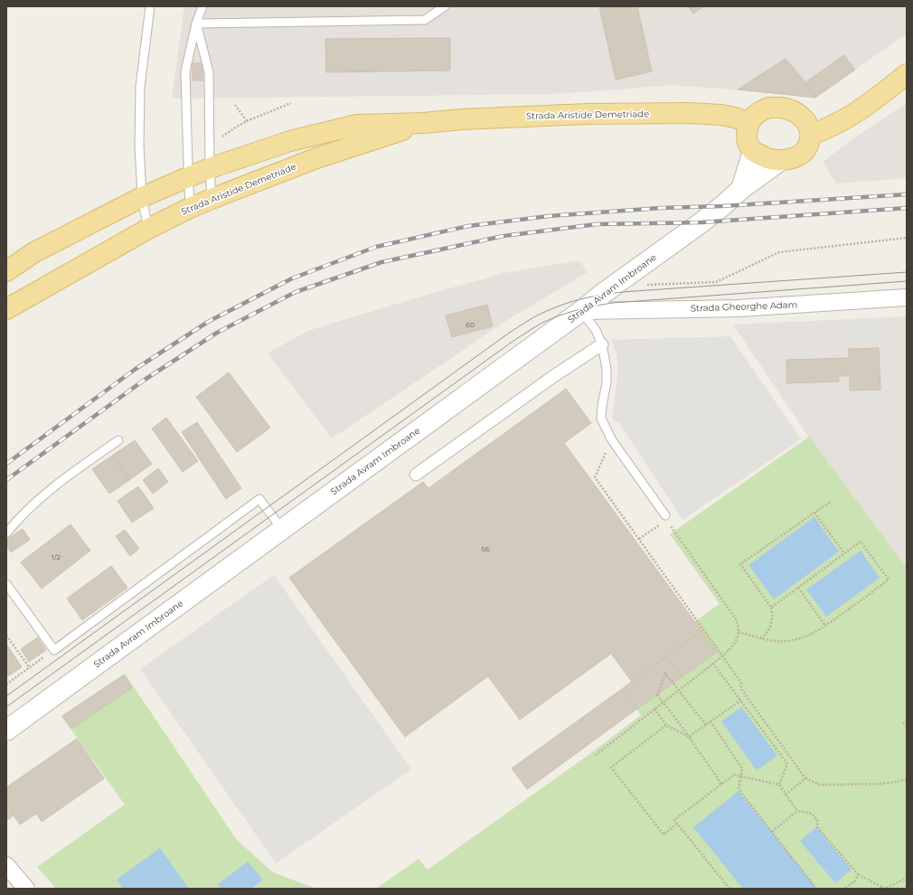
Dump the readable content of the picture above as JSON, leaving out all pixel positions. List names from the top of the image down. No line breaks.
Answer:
{"streets":{"main road":["Strada Aristide Demetriade"],"street":["Strada Avram Imbroane","Strada Gheorghe Adam"]},"crossings":[["Strada Aristide Demetriade","Strada Avram Imbroane"],["Strada Avram Imbroane","Strada Gheorghe Adam"]],"house_numbers":["60","56","1/2"]}
